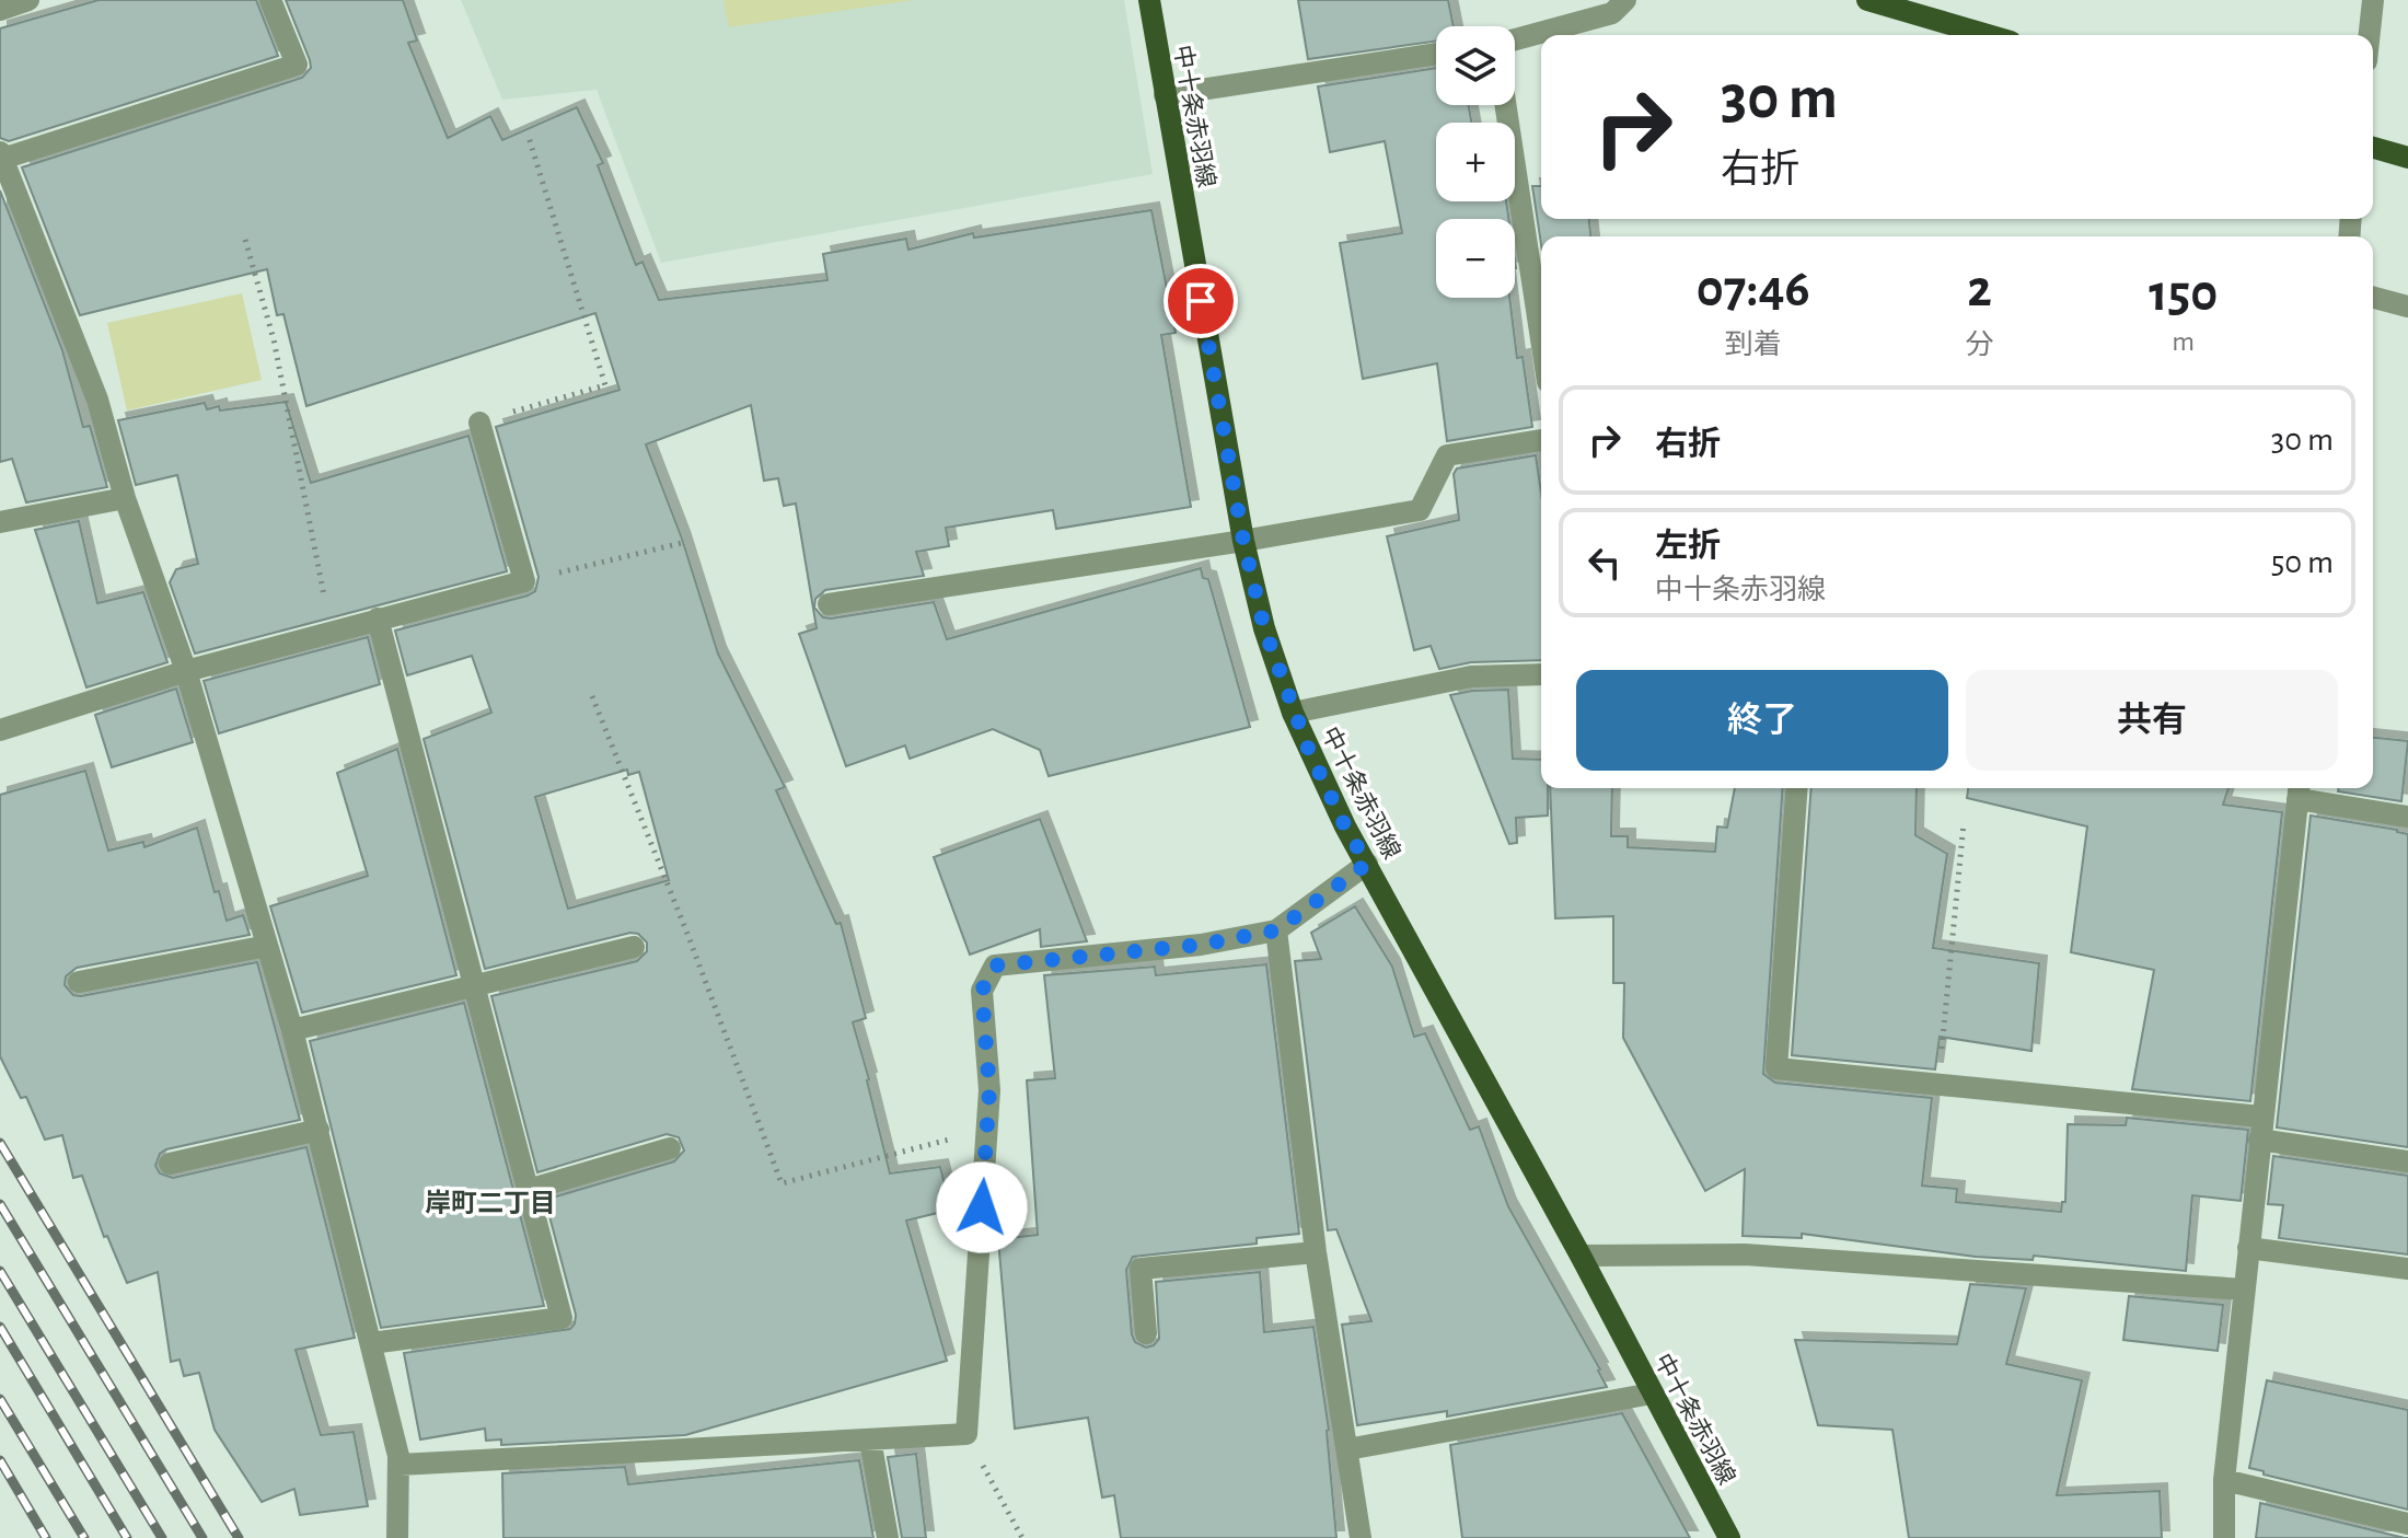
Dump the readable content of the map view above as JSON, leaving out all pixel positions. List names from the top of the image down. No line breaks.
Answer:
{"streets":{"main road":["中十条赤羽線"]},"districts":["岸町二丁目"],"page":{"map_buttons":["+","−"],"turn":["30 m","右折"],"eta":["07:46","到着","2","分","150","m"],"list":[{"name":"右折","value":"30 m"},{"name":"左折","note":"中十条赤羽線","value":"50 m"}],"buttons":["終了","共有"]}}
